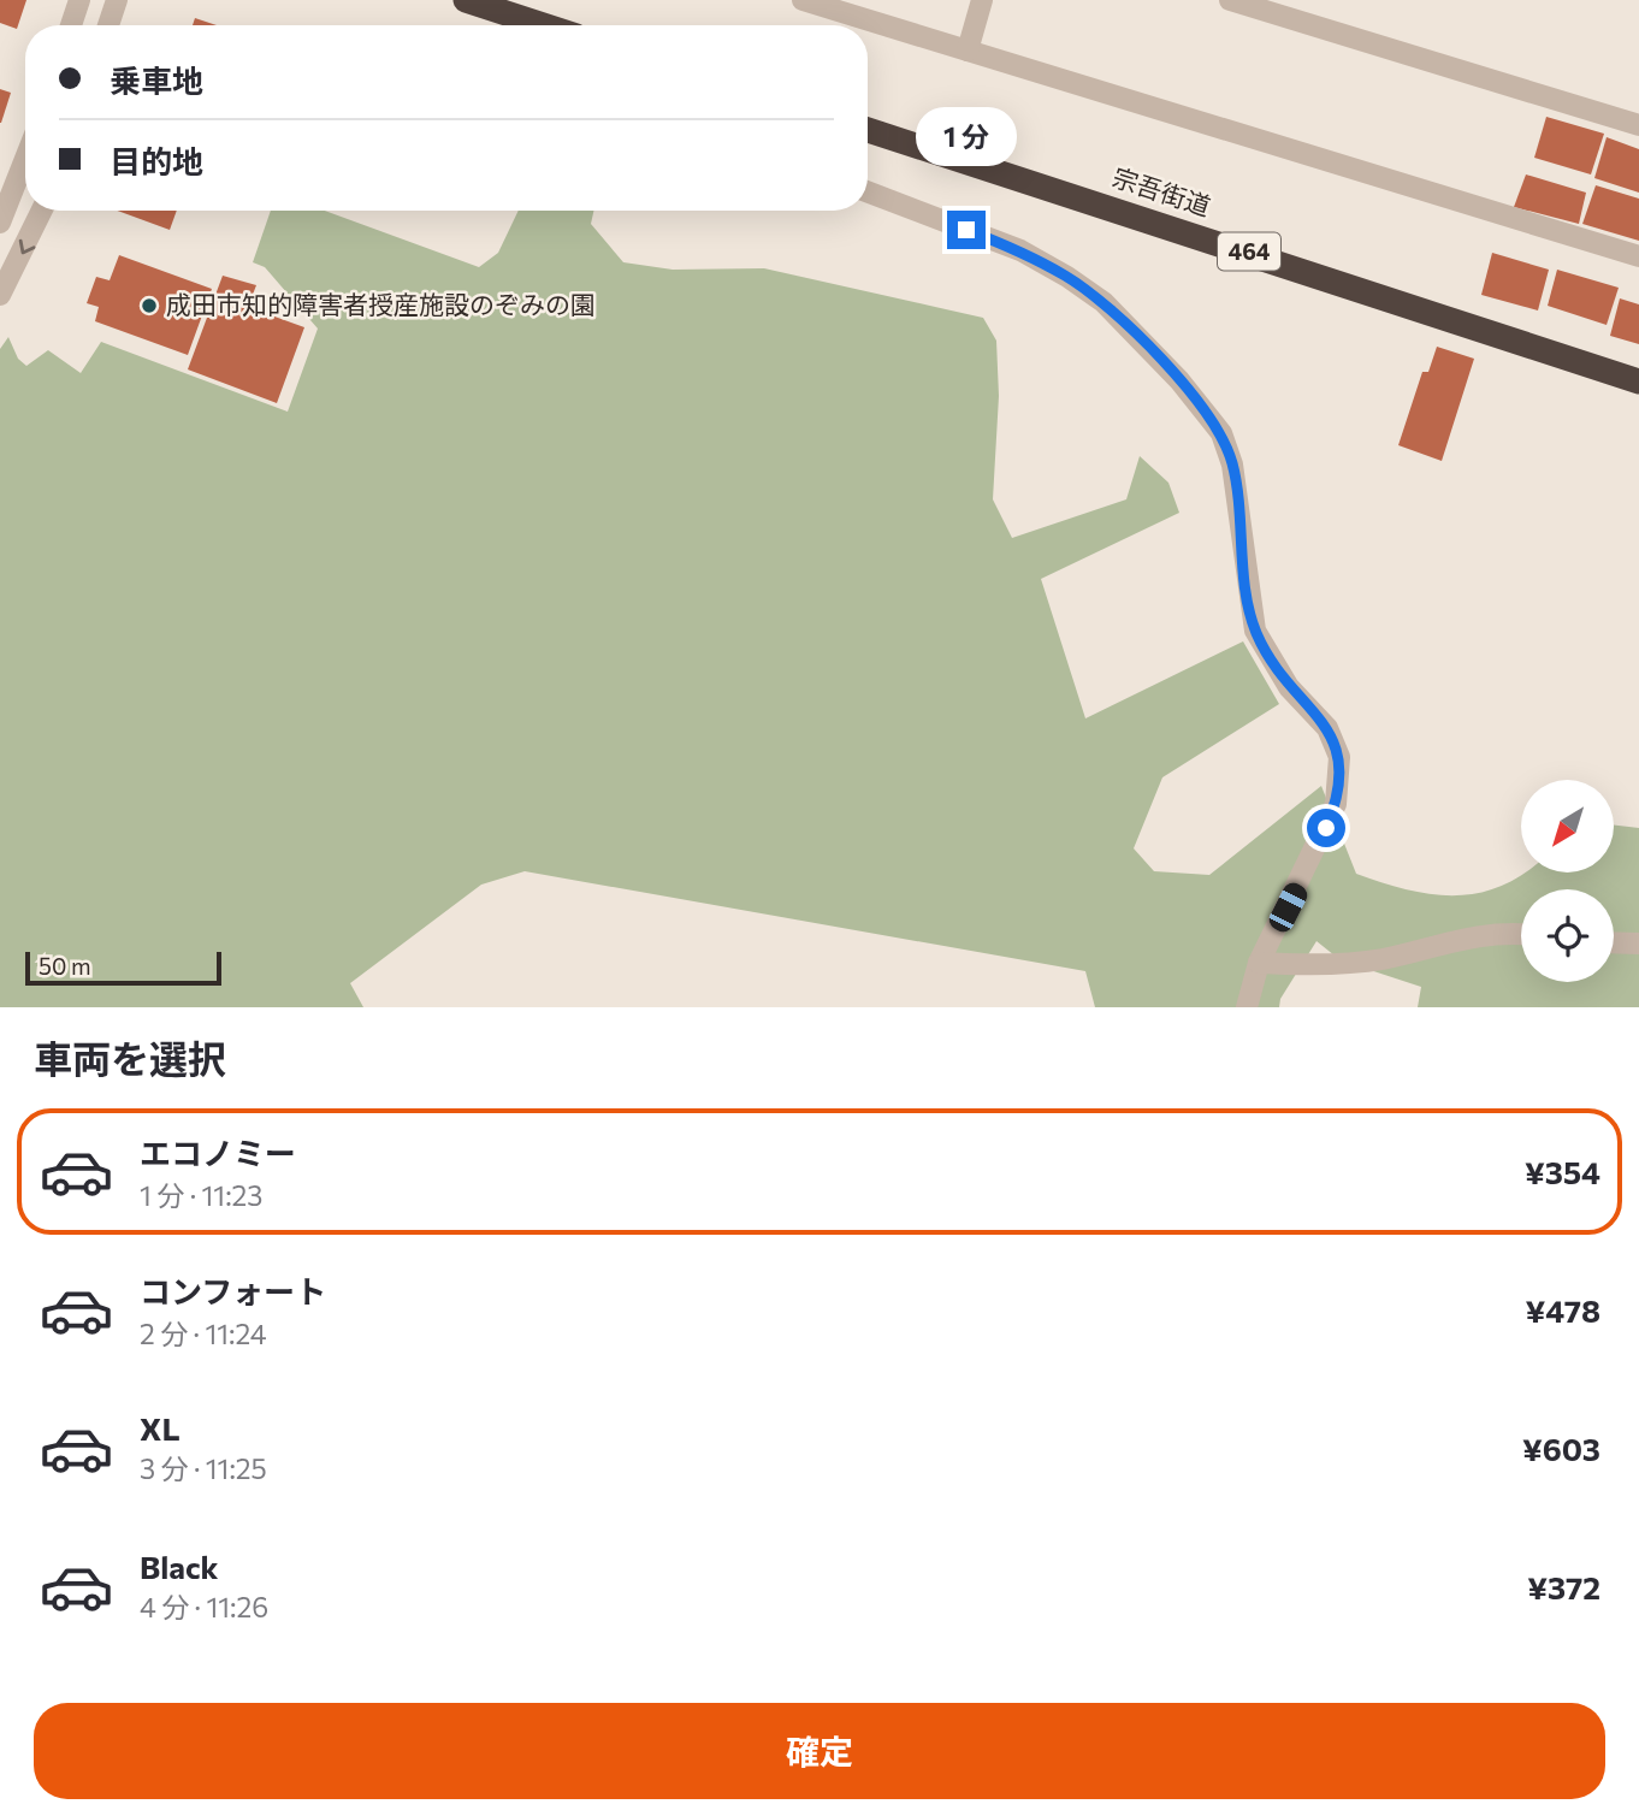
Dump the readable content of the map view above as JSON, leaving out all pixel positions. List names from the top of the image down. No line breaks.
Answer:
{"streets":{"highway":["宗吾街道","464"]},"places":["成田市知的障害者授産施設のぞみの園"],"scale_bar":"50 m","north":"bottom left","page":{"banner":["乗車地","目的地"],"bubble":"1 分","scale":"50 m","heading":"車両を選択","list":[{"name":"エコノミー","note":"1 分 · 11:23","value":"¥354"},{"name":"コンフォート","note":"2 分 · 11:24","value":"¥478"},{"name":"XL","note":"3 分 · 11:25","value":"¥603"},{"name":"Black","note":"4 分 · 11:26","value":"¥372"}],"buttons":"確定"}}
